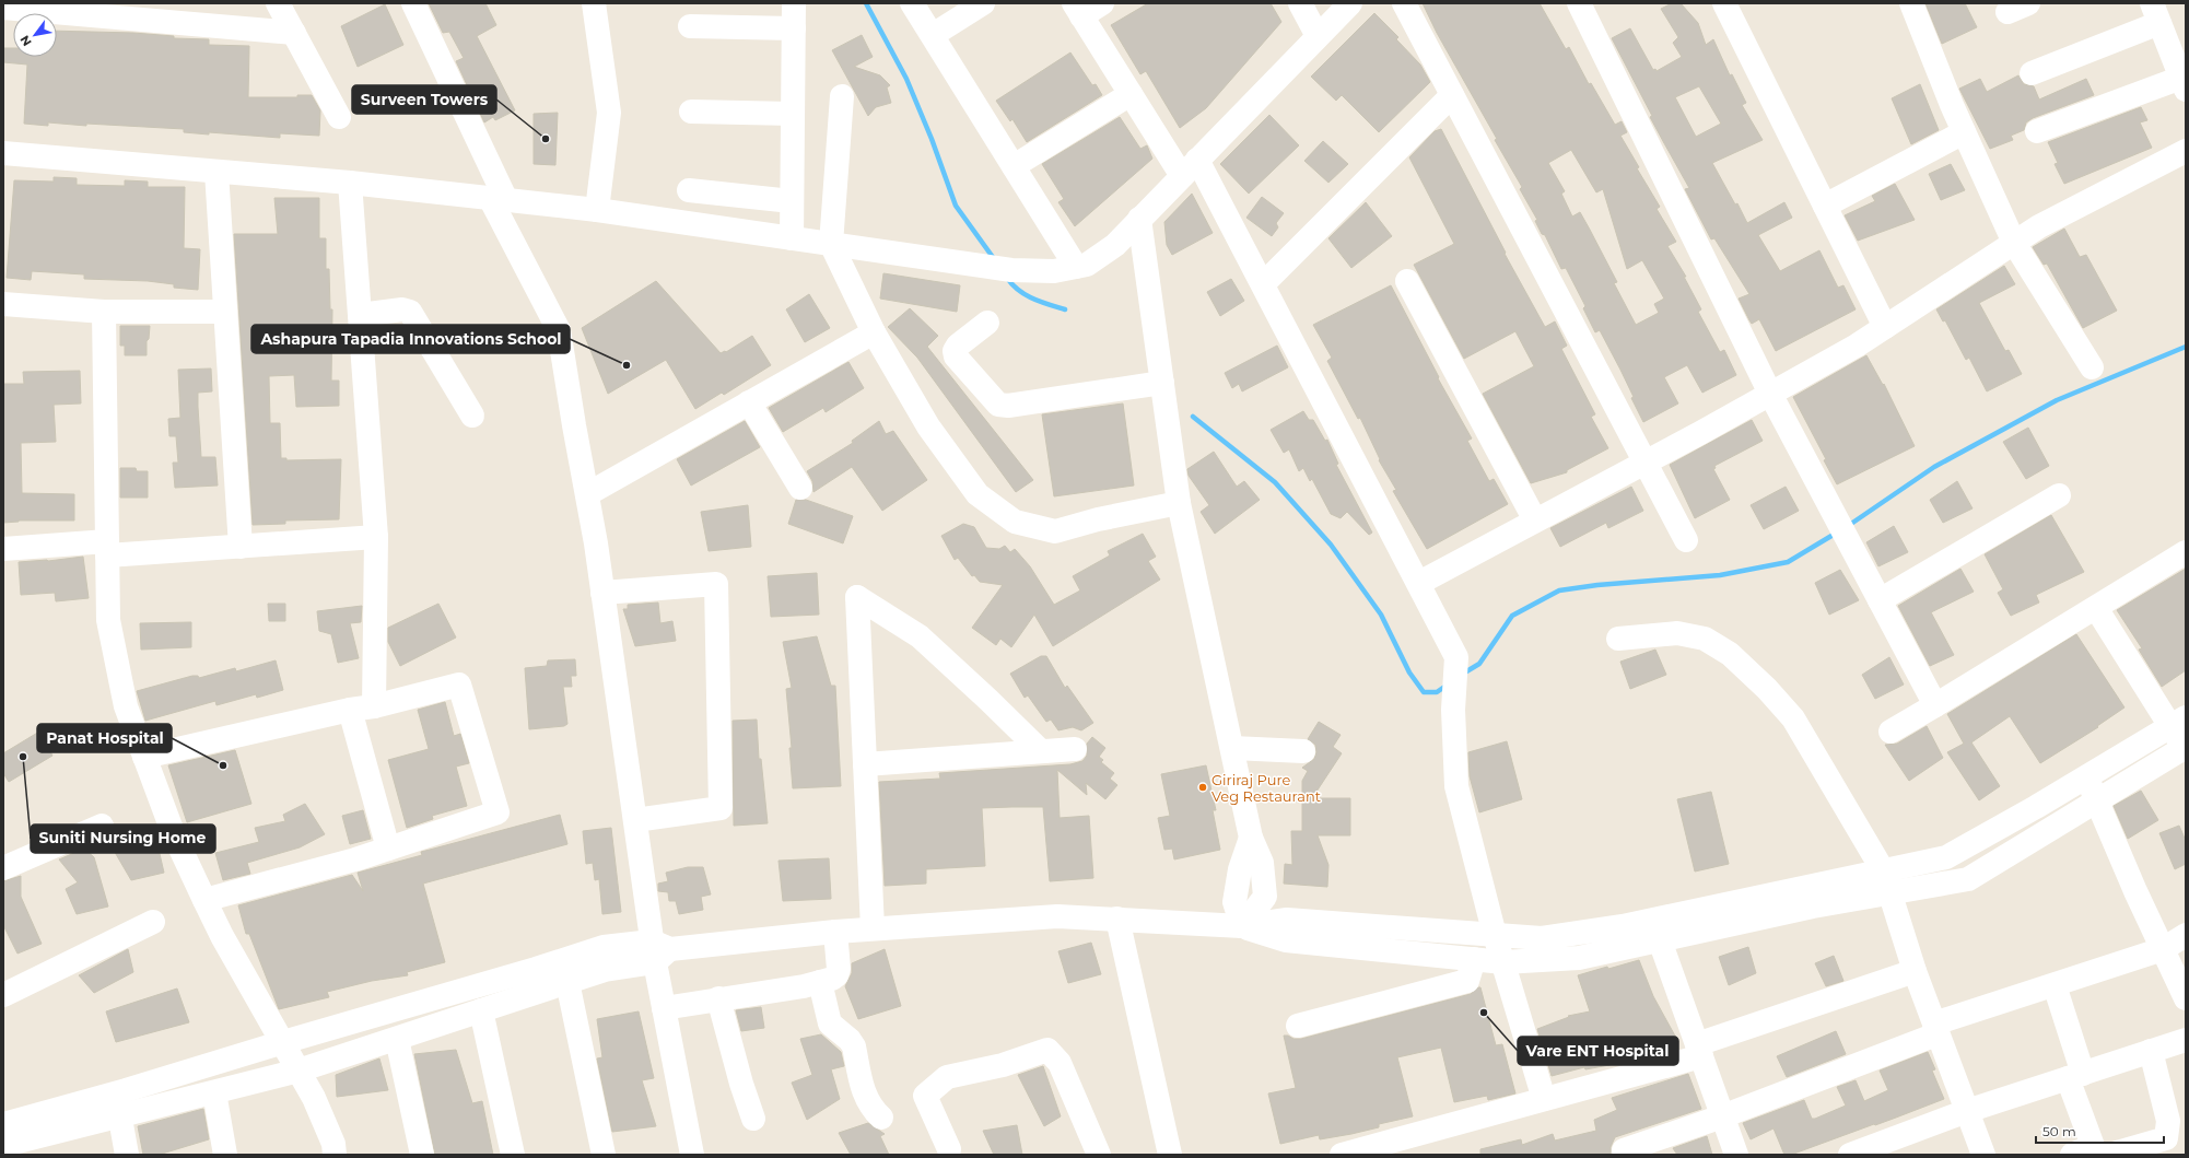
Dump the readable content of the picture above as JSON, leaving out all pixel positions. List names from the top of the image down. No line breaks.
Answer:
{"places":["Surveen Towers","Ashapura Tapadia Innovations School","Suniti Nursing Home","Panat Hospital","Giriraj Pure Veg Restaurant","Vare ENT Hospital"],"scale_bar":"50 m","north":"bottom left"}
